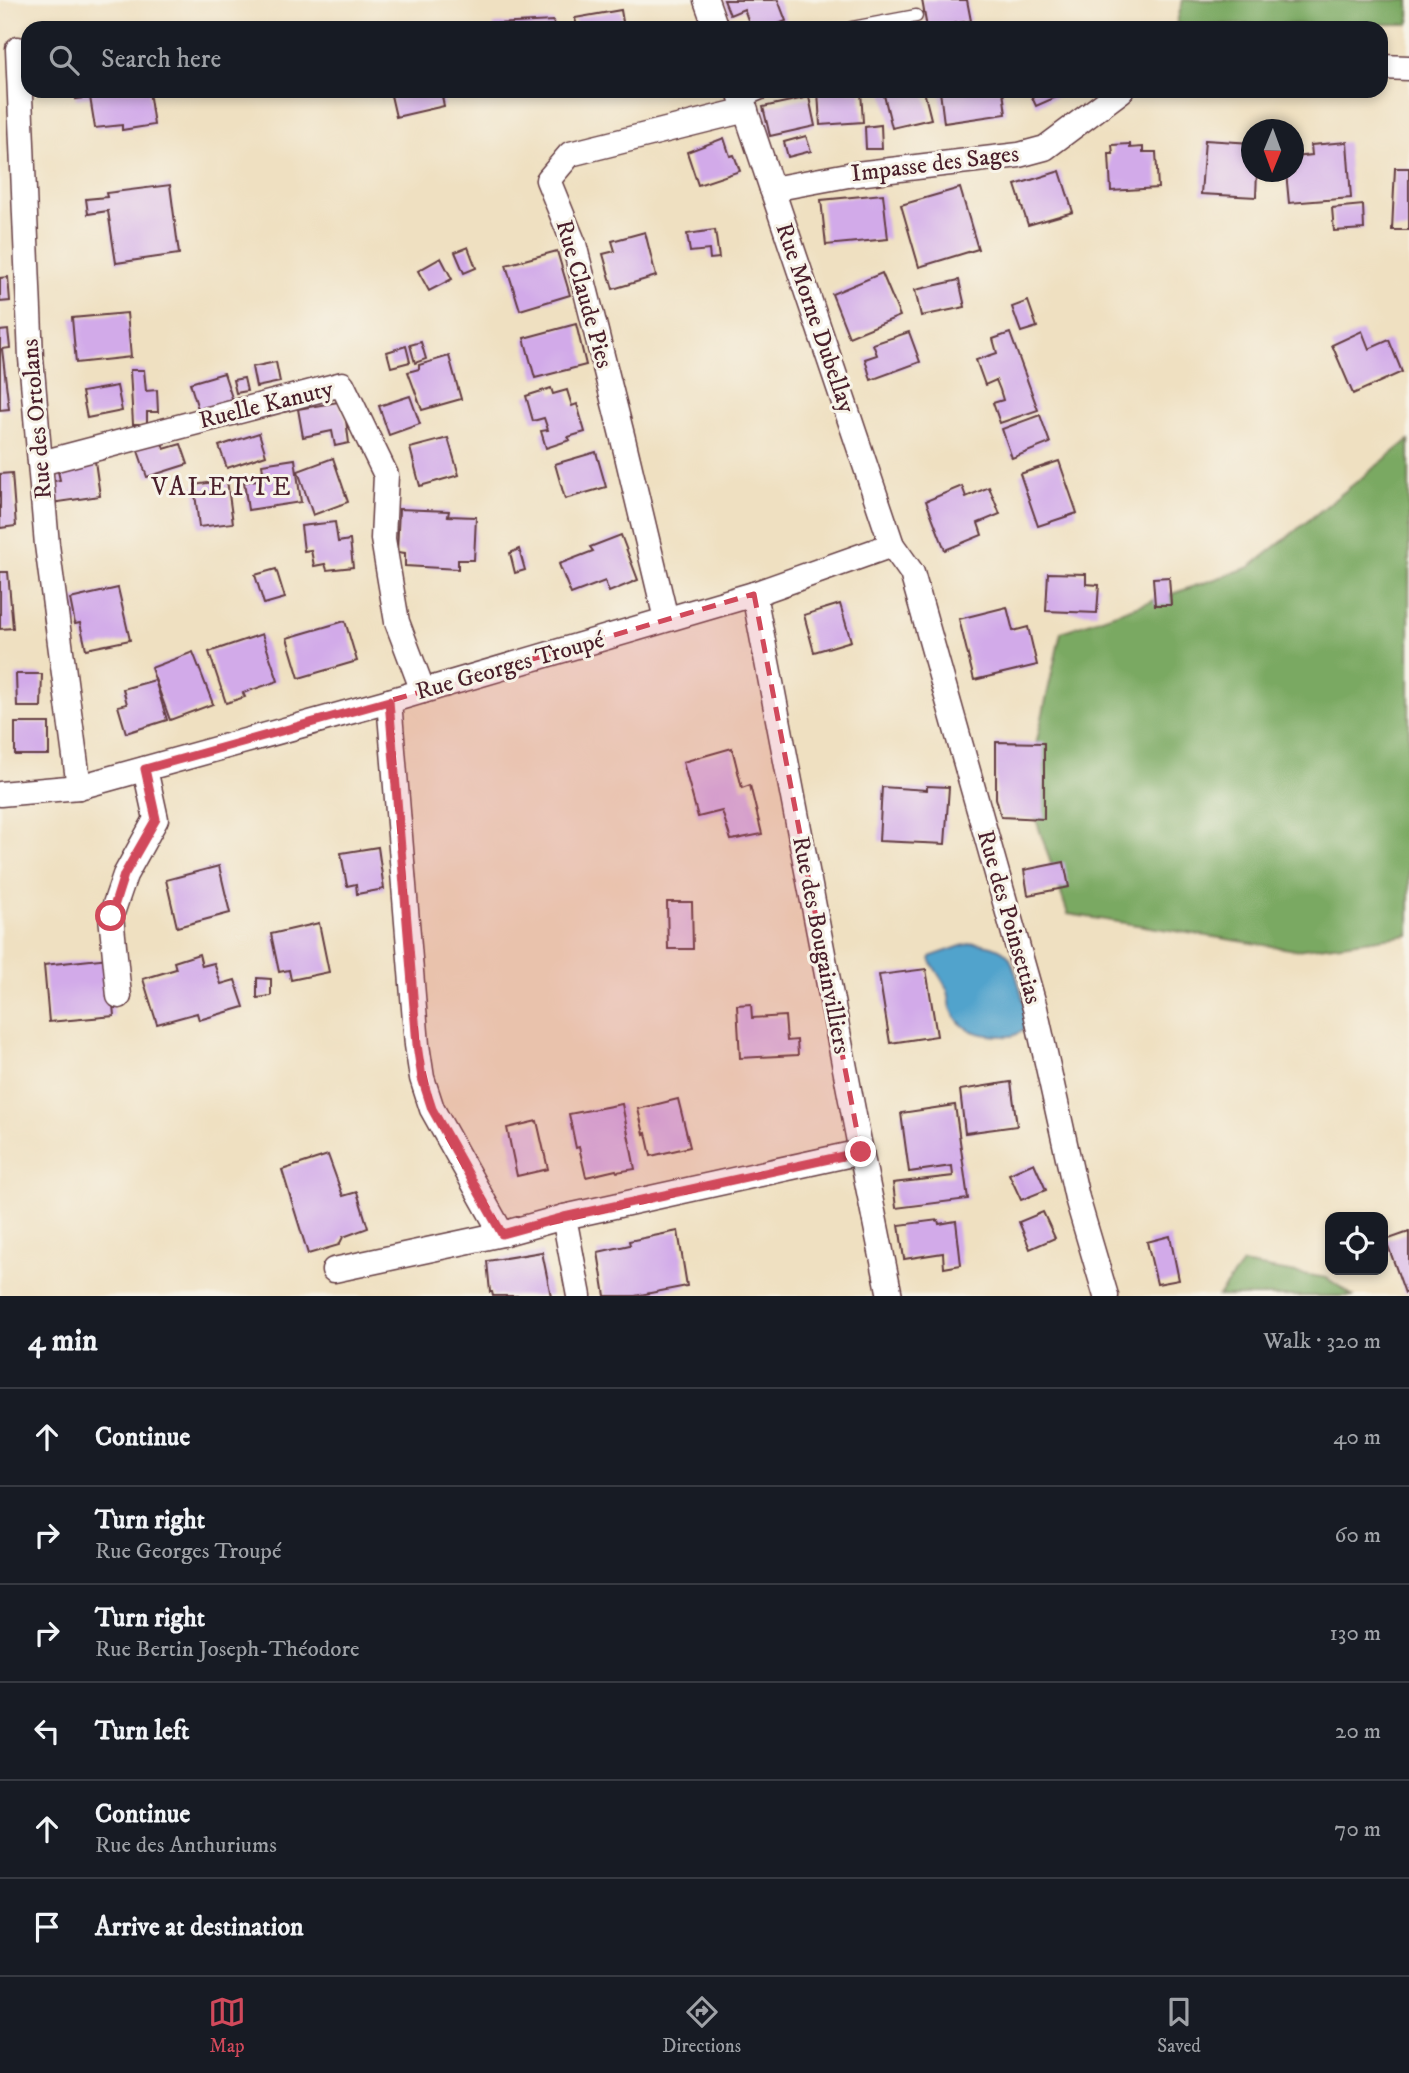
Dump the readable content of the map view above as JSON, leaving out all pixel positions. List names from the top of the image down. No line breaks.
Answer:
{"streets":{"street":["Impasse des Sages","Rue Claude Pies","Rue Morne Dubellay","Ruelle Kanuty","Rue des Ortolans","Rue Georges Troupé","Rue des Poinsettias","Rue des Bougainvilliers"]},"crossings":[["Impasse des Sages","Rue Morne Dubellay"],["Rue Claude Pies","Rue Morne Dubellay"],["Rue Claude Pies","Rue Georges Troupé"],["Rue Morne Dubellay","Rue Georges Troupé"],["Rue Morne Dubellay","Rue des Poinsettias"],["Ruelle Kanuty","Rue des Ortolans"],["Ruelle Kanuty","Rue Georges Troupé"],["Rue des Ortolans","Rue Georges Troupé"],["Rue Georges Troupé","Rue des Poinsettias"],["Rue Georges Troupé","Rue des Bougainvilliers"]],"districts":["VALETTE"],"north":"bottom","page":{"search":"Search here","heading":["4 min","Walk · 320 m"],"list":[["Continue","40 m"],["Turn right","Rue Georges Troupé","60 m"],["Turn right","Rue Bertin Joseph-Théodore","130 m"],["Turn left","20 m"],["Continue","Rue des Anthuriums","70 m"],"Arrive at destination"],"nav":["Map","Directions","Saved"]}}
